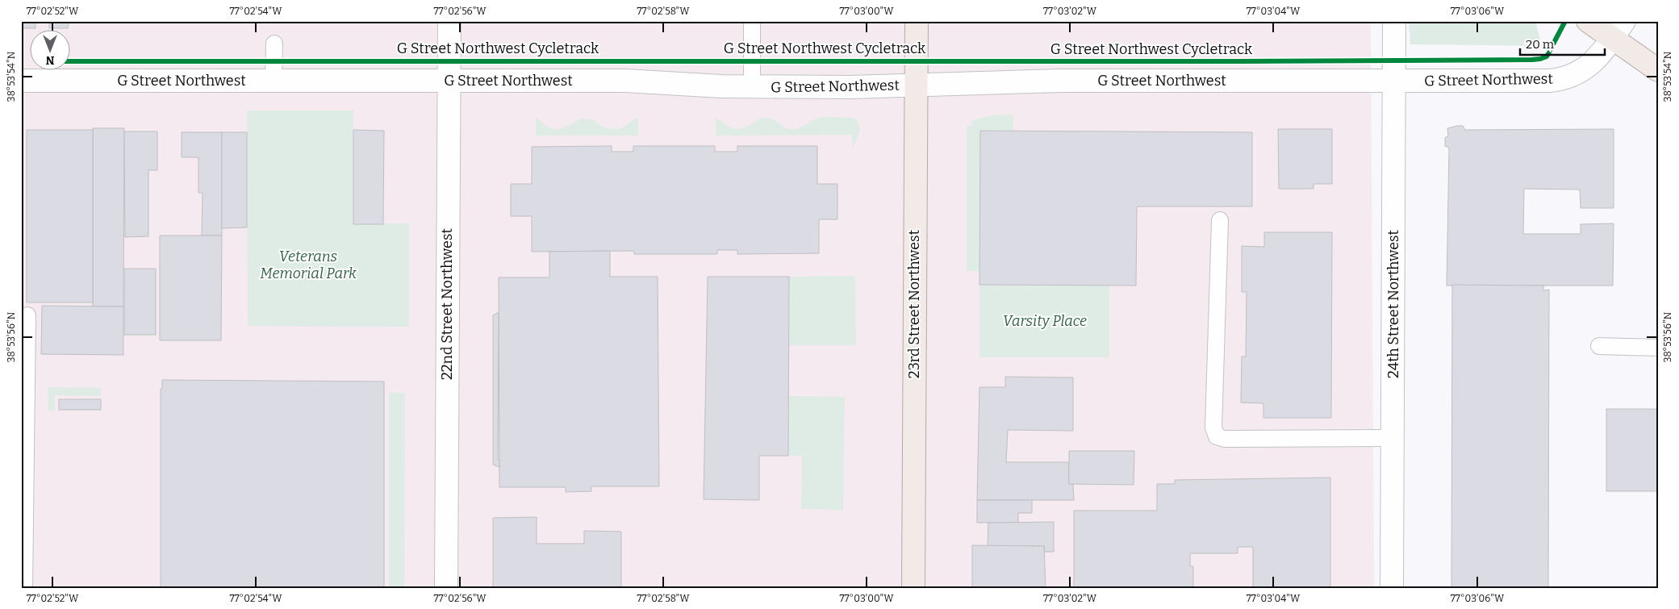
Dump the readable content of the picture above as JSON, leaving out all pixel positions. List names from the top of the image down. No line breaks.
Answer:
{"streets":{"main road":["23rd Street Northwest"],"street":["G Street Northwest","22nd Street Northwest","24th Street Northwest"],"cycle path":["G Street Northwest Cycletrack"]},"crossings":[["G Street Northwest","22nd Street Northwest"],["G Street Northwest","23rd Street Northwest"],["G Street Northwest","24th Street Northwest"]],"parks":["Veterans Memorial Park","Varsity Place"],"scale_bar":"20 m","north":"bottom","coordinates":["77°02'52\"W","77°02'54\"W","77°02'56\"W","77°02'58\"W","77°03'00\"W","77°03'02\"W","77°03'04\"W","77°03'06\"W","38°53'54\"N","38°53'56\"N"]}
